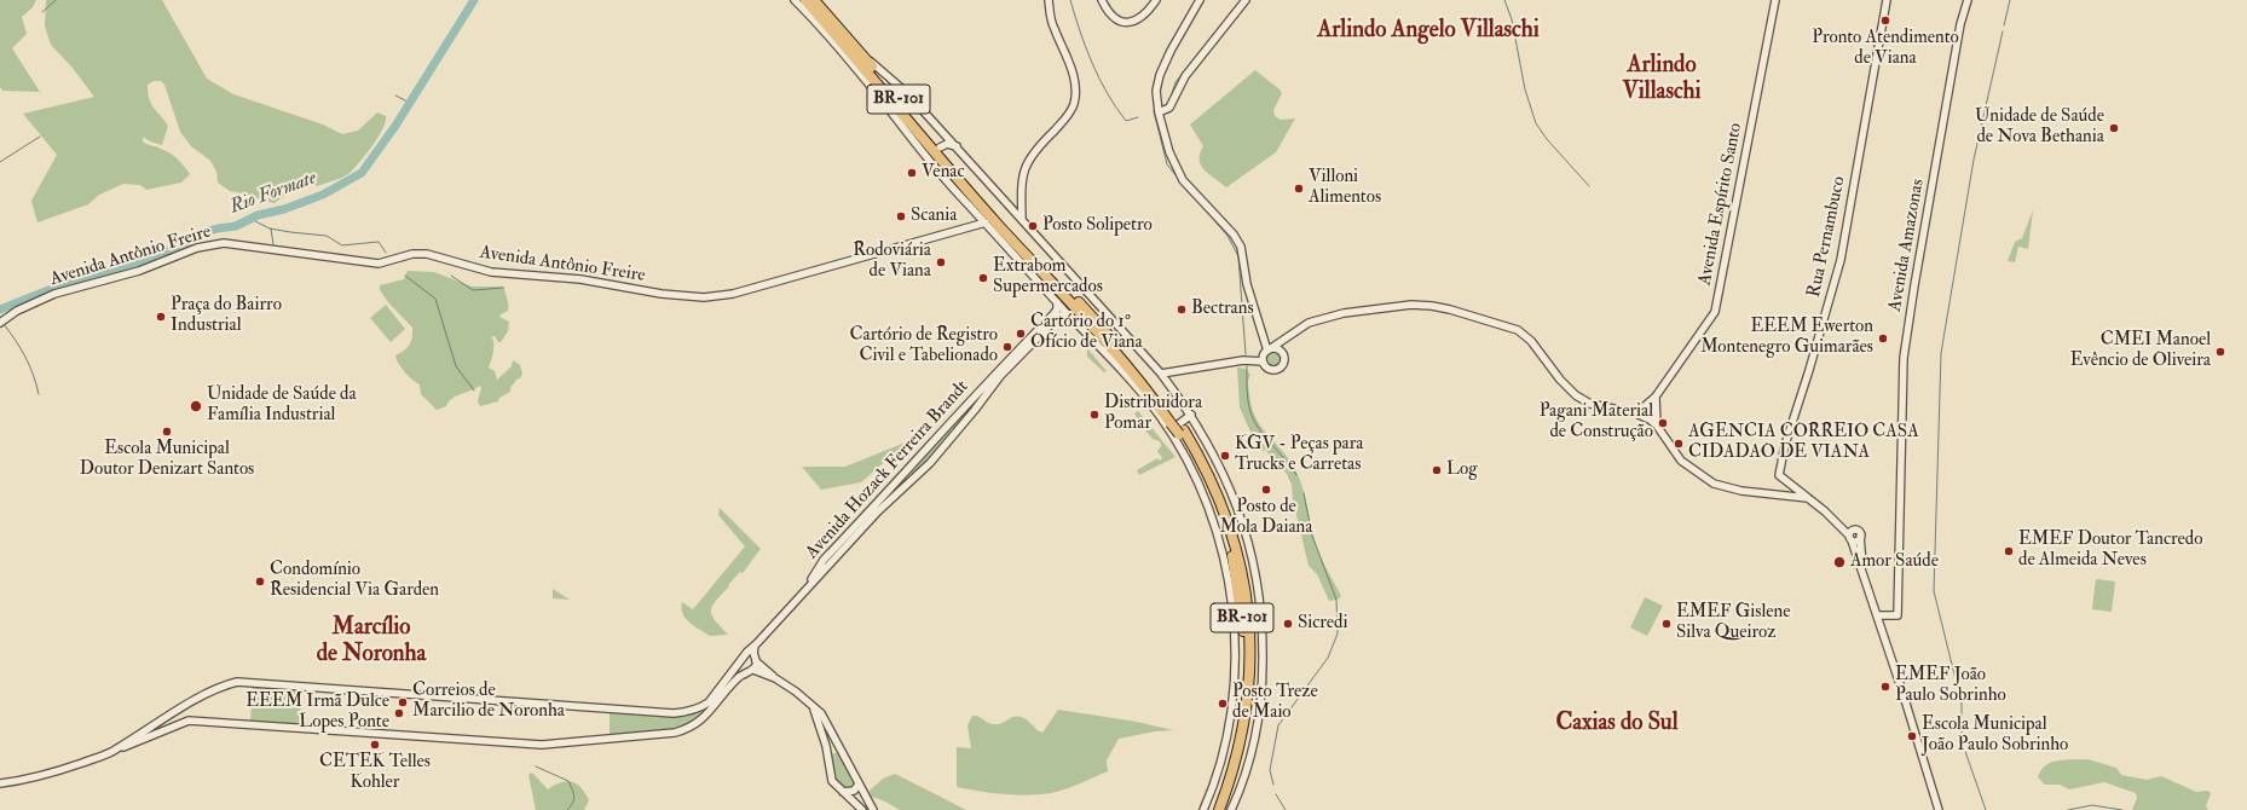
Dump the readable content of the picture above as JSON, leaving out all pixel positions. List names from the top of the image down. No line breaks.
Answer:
{"streets":{"highway":["BR-101"],"street":["Avenida Espírito Santo","Rua Pernambuco","Avenida Amazonas","Avenida Antônio Freire","Avenida Hozack Ferreira Brandt"]},"districts":["Arlindo Angelo Villaschi","Arlindo Villaschi","Marcílio de Noronha","Caxias do Sul"],"water":["Rio Formate"],"places":["Pronto Atendimento de Viana","Unidade de Saúde de Nova Bethania","Venac","Villoni Alimentos","Scania","Posto Solipetro","Rodoviária de Viana","Extrabom Supermercados","Bectrans","Praça do Bairro Industrial","Cartório do 1º Ofício de Viana","EEEM Ewerton Montenegro Guimarães","Cartório de Registro Civil e Tabelionado","CMEI Manoel Evêncio de Oliveira","Unidade de Saúde da Família Industrial","Distribuidora Pomar","Pagani Material de Construção","Escola Municipal Doutor Denizart Santos","AGENCIA CORREIO CASA CIDADAO DE VIANA","KGV - Peças para Trucks e Carretas","Log","Posto de Mola Daiana","EMEF Doutor Tancredo de Almeida Neves","Amor Saúde","Condomínio Residencial Via Garden","Sicredi","EMEF Gislene Silva Queiroz","EMEF João Paulo Sobrinho","Correios de Marcilio de Noronha","Posto Treze de Maio","EEEM Irmã Dulce Lopes Ponte","Escola Municipal João Paulo Sobrinho","CETEK Telles Kohler"]}
